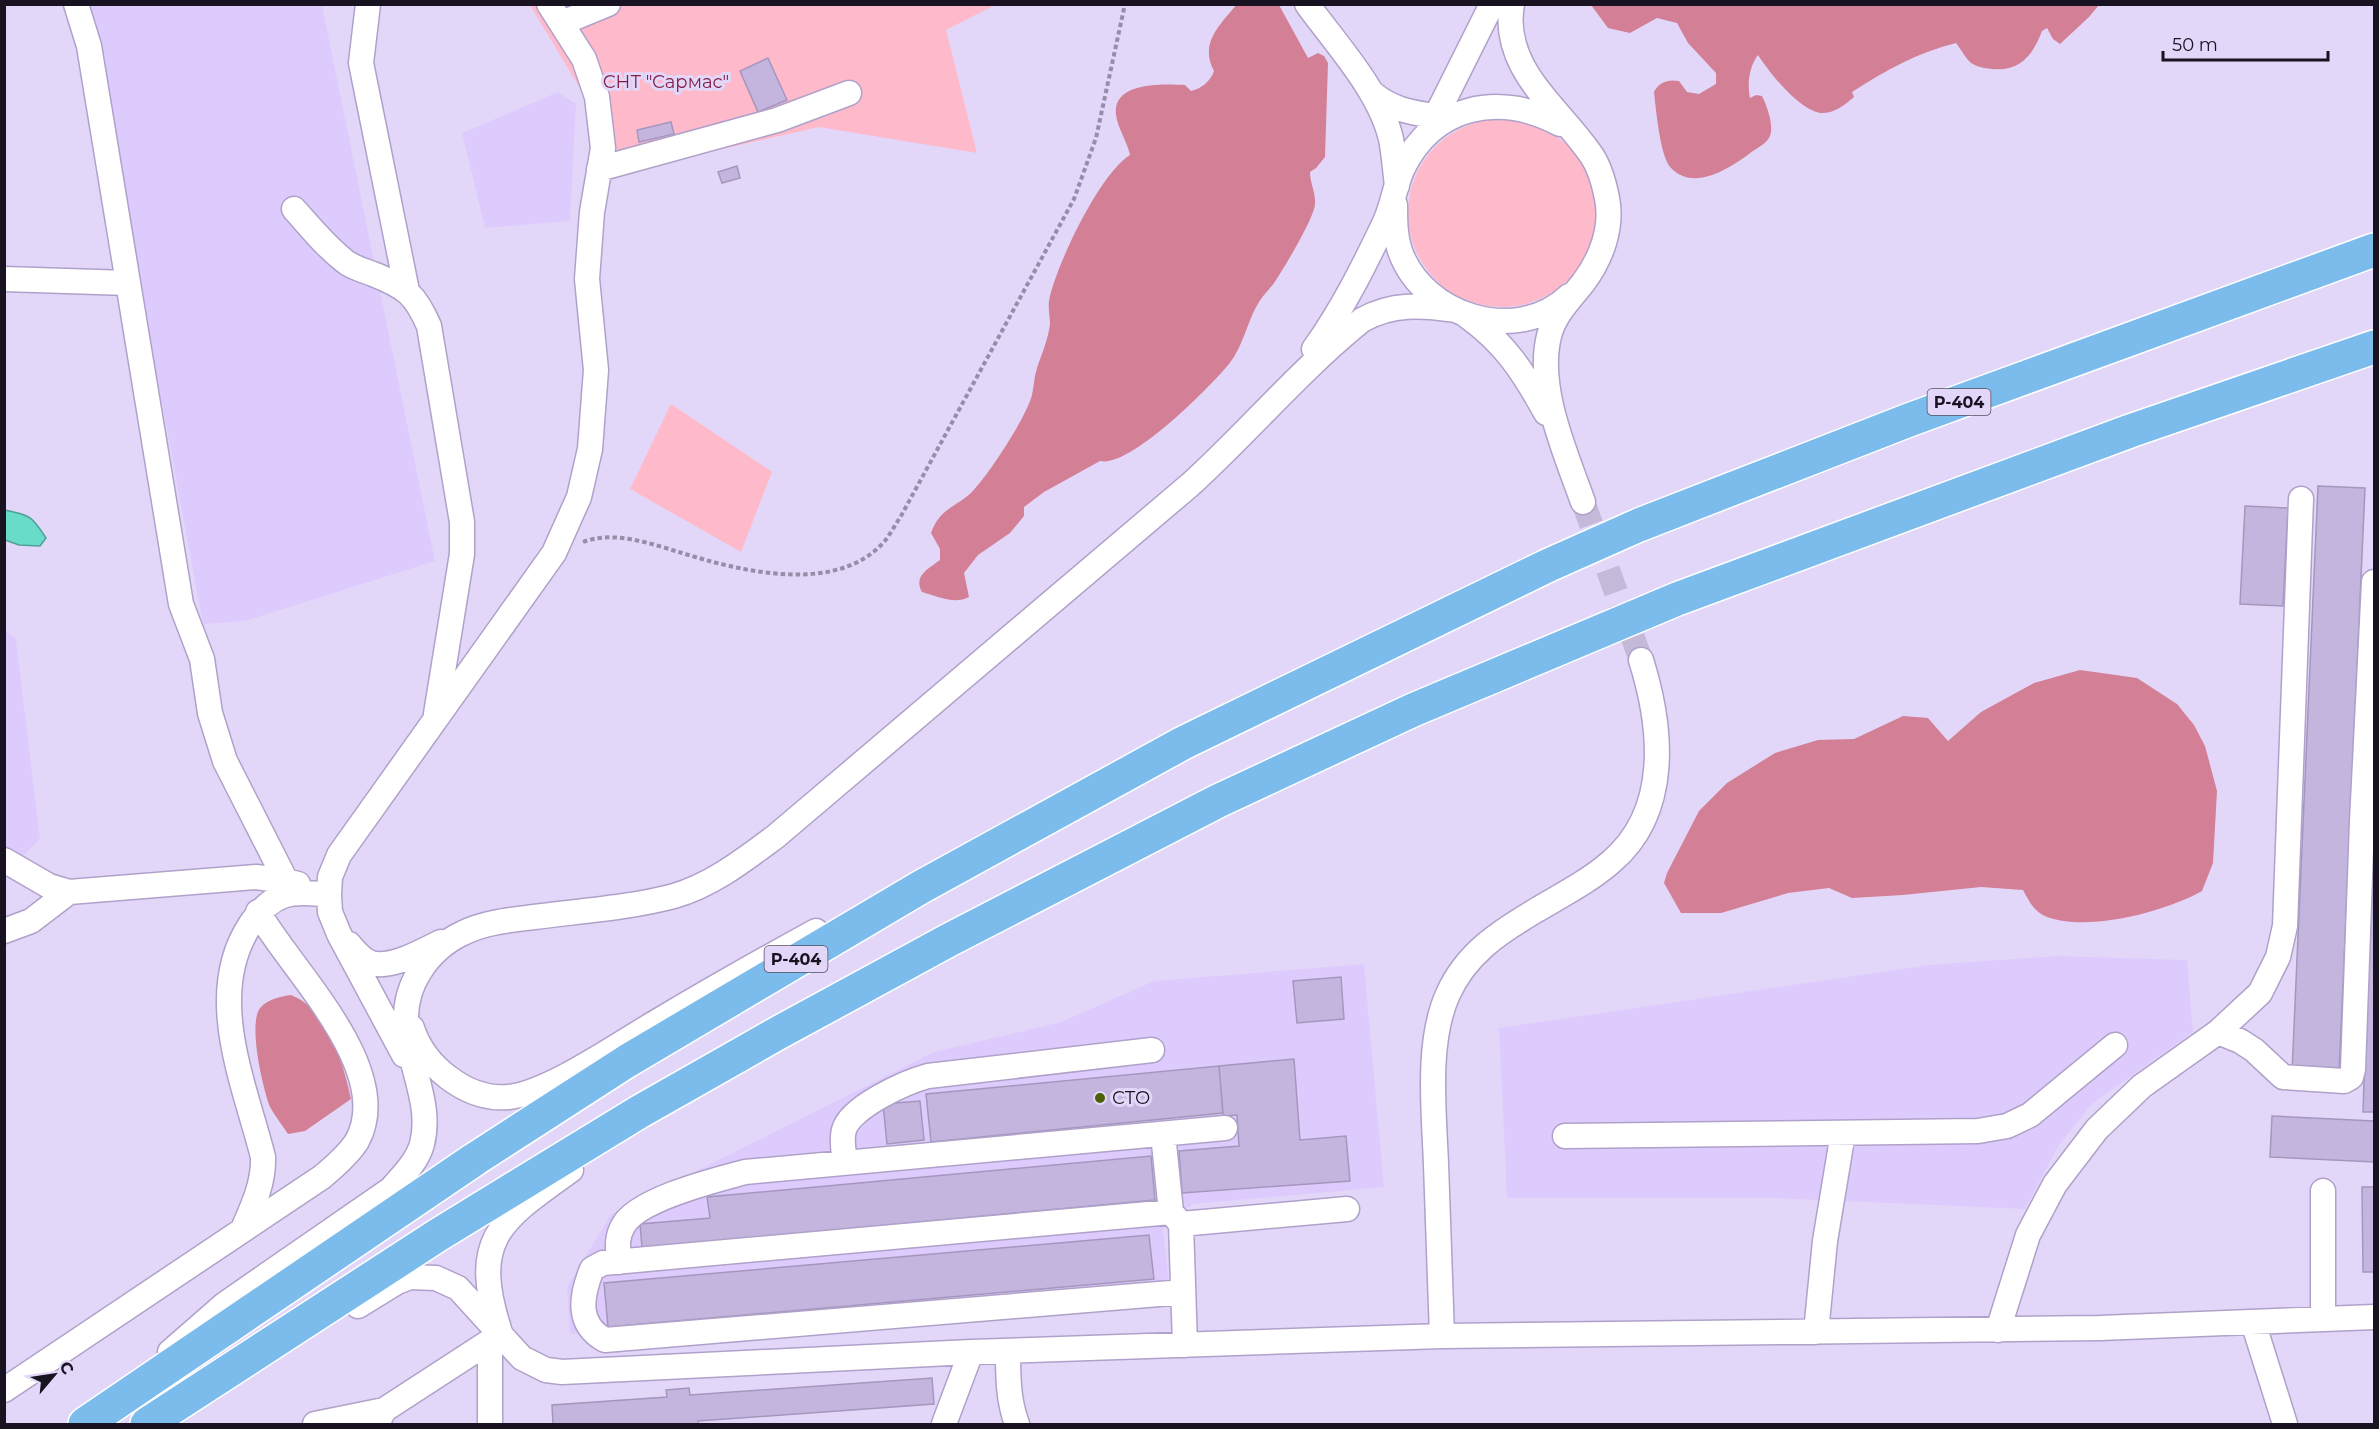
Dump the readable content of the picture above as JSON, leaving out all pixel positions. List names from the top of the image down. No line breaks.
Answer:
{"streets":{"highway":["Р-404"]},"parks":["СНТ \"Сармас\""],"places":["СТО"],"scale_bar":"50 m","north":"top right"}
